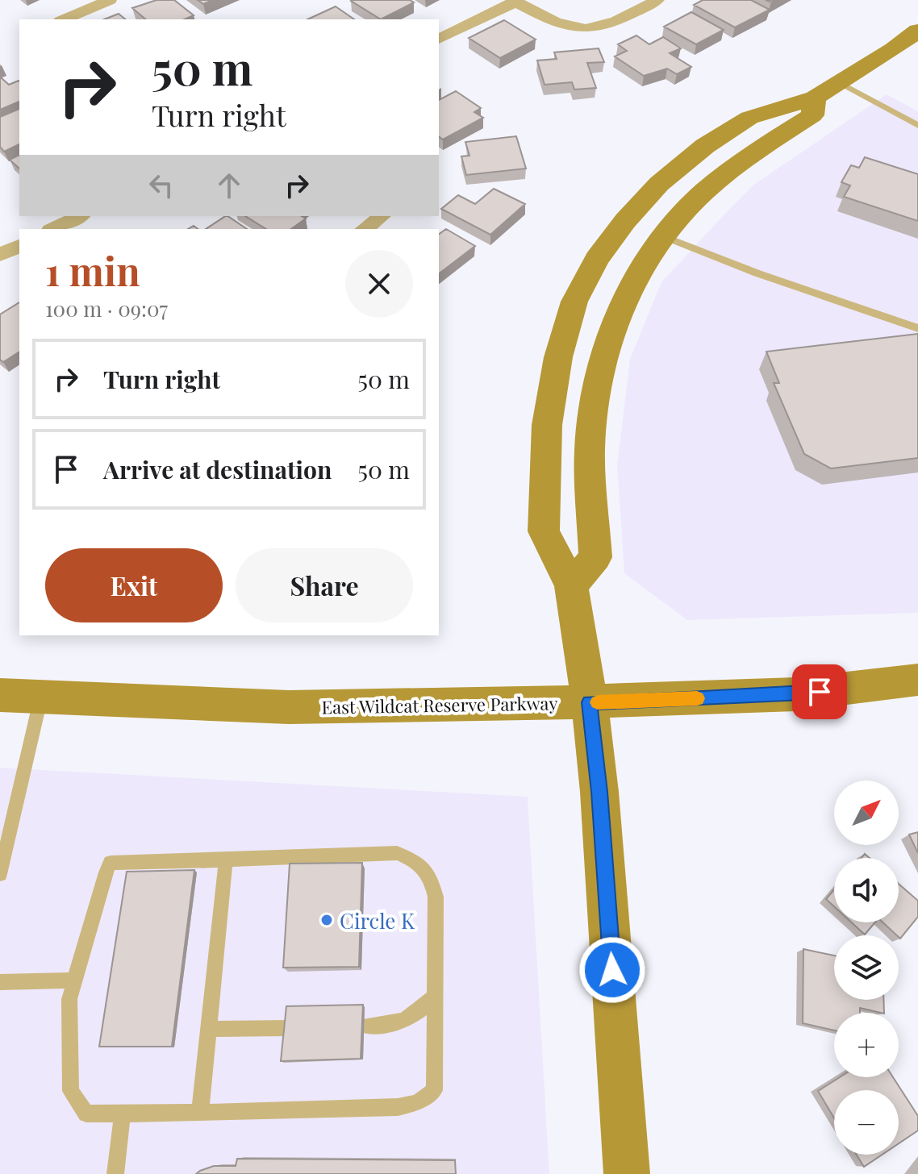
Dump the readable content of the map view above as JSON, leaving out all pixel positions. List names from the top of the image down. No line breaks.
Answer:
{"streets":{"main road":["East Wildcat Reserve Parkway"]},"places":["Circle K"],"north":"top right","page":{"turn":["50 m","Turn right"],"heading":["1 min","100 m · 09:07"],"list":[{"name":"Turn right","value":"50 m"},{"name":"Arrive at destination","value":"50 m"}],"buttons":["Exit","Share"],"map_buttons":["+","−"]}}
